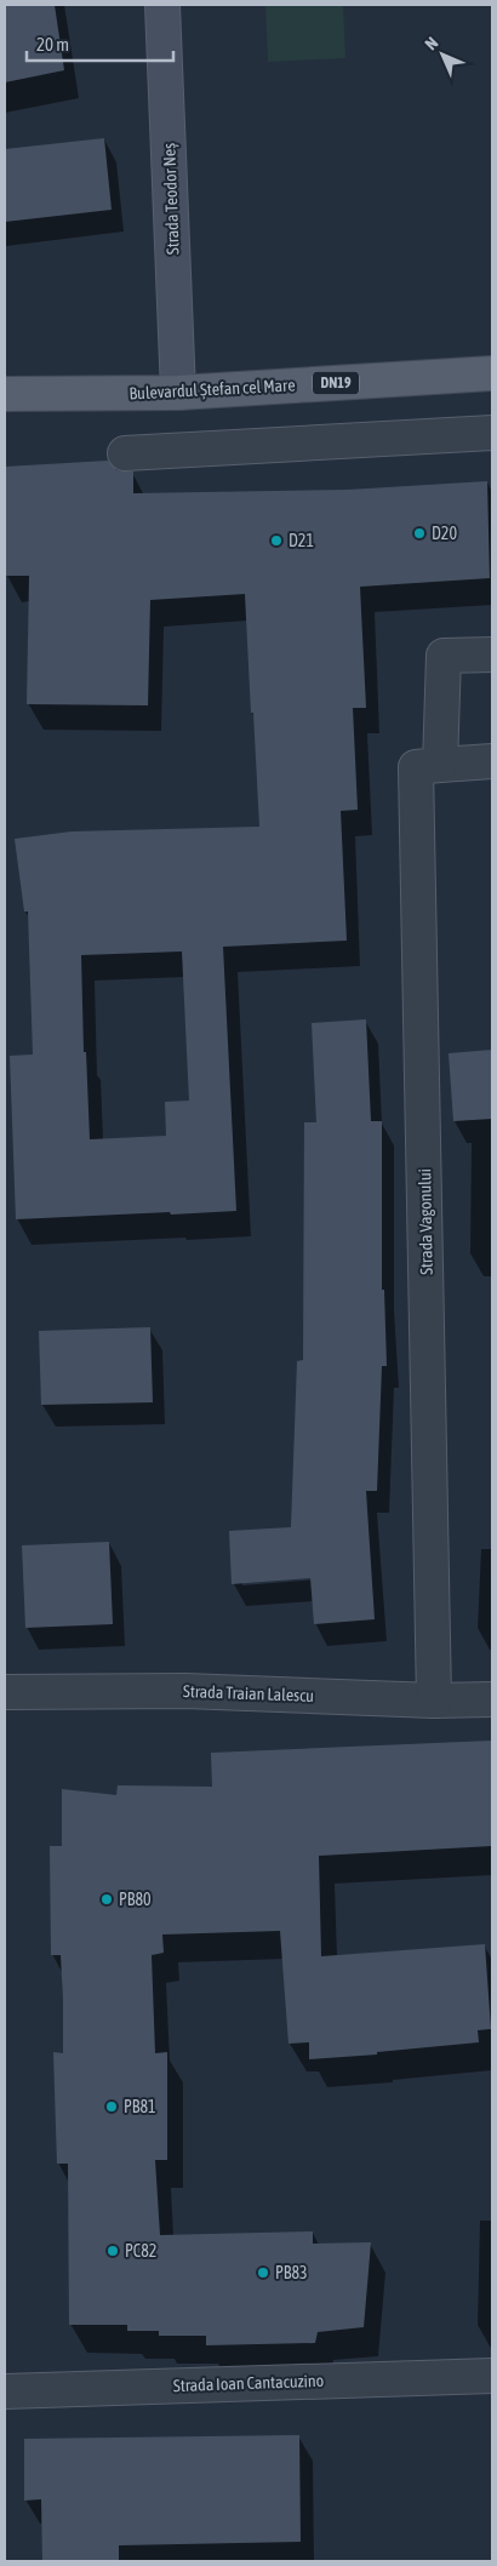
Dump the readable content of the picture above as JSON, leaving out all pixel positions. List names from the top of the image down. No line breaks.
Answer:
{"streets":{"main road":["Strada Teodor Neș","DN19","Bulevardul Ștefan cel Mare"],"street":["Strada Vagonului","Strada Traian Lalescu","Strada Ioan Cantacuzino"]},"crossings":[["Strada Teodor Neș","Bulevardul Ștefan cel Mare"],["Strada Vagonului","Strada Traian Lalescu"]],"places":["D20","D21","PB80","PB81","PC82","PB83"],"scale_bar":"20 m","north":"top left"}
